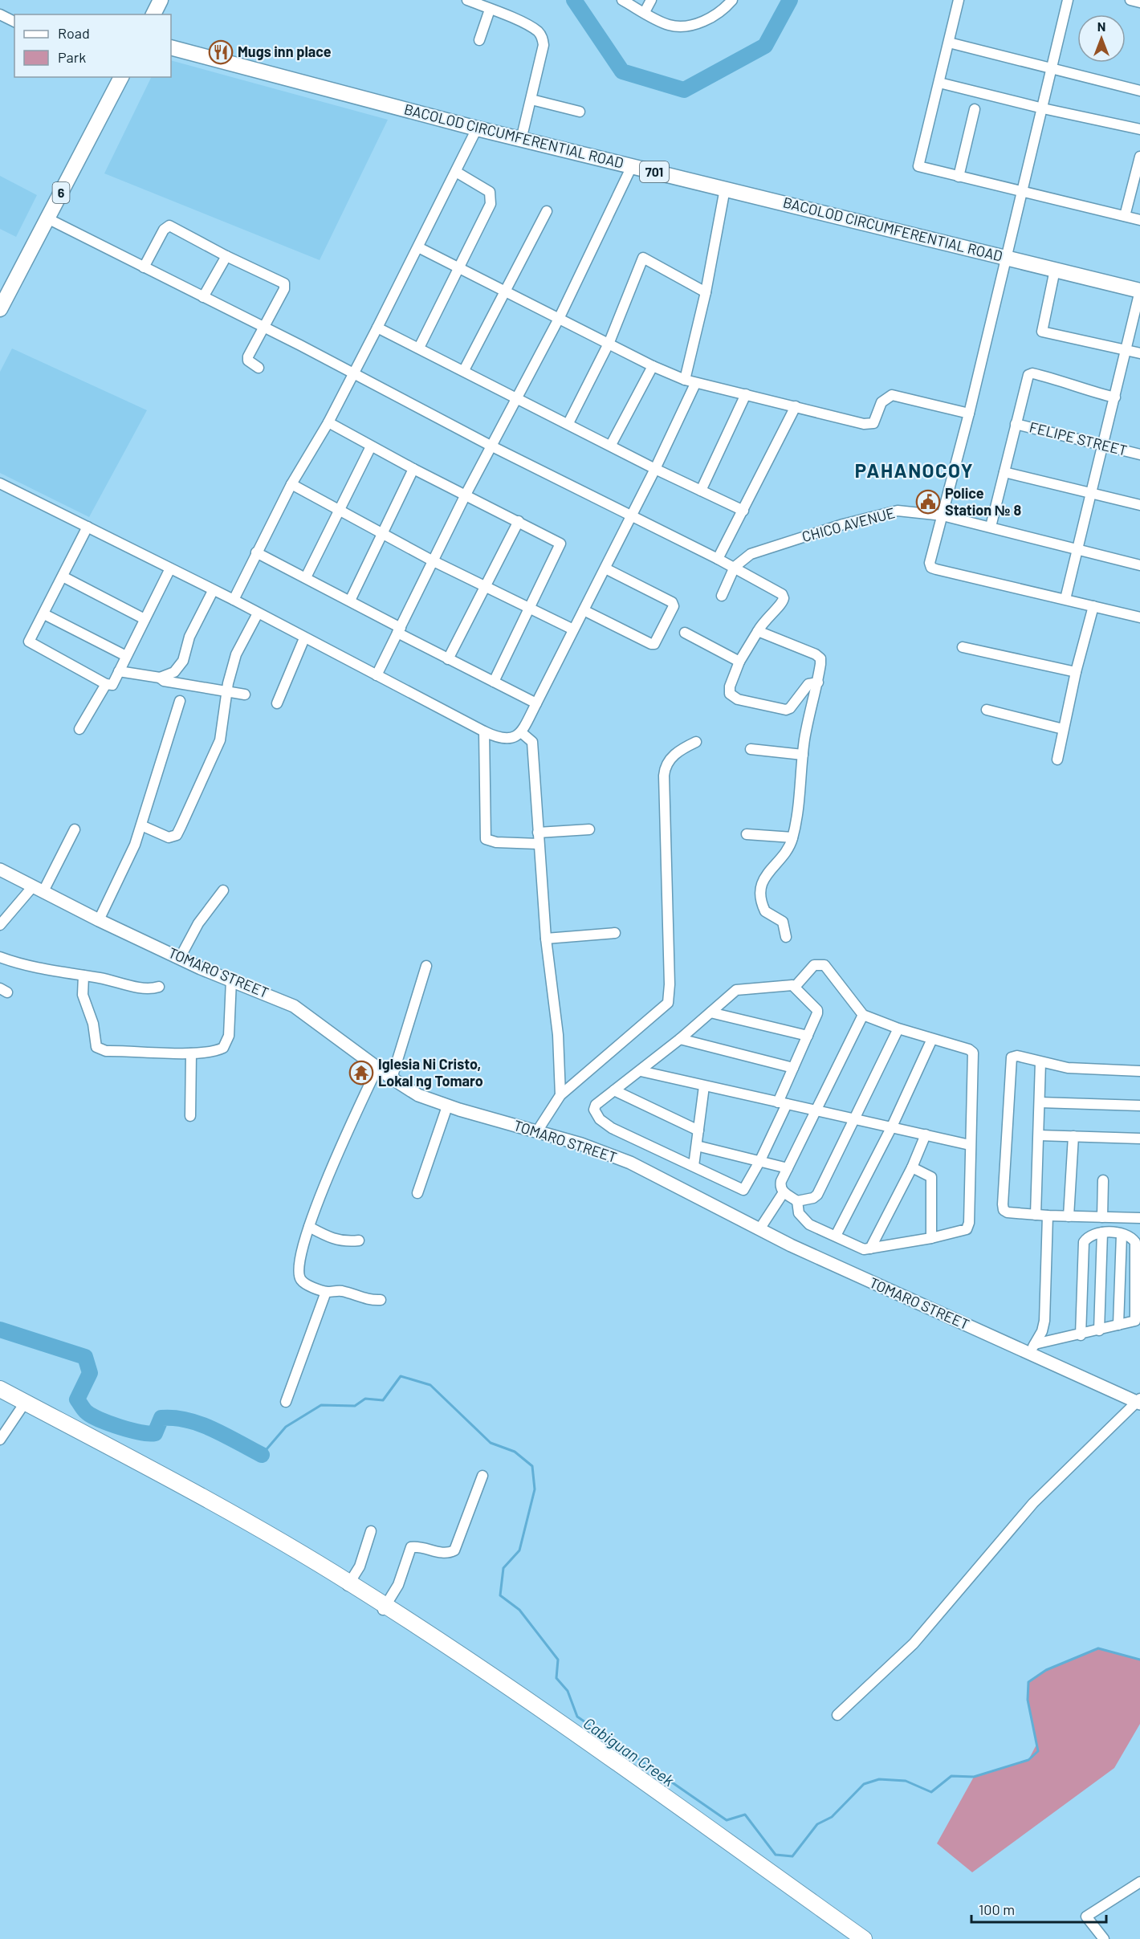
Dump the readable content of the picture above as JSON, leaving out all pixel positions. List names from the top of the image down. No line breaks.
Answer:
{"streets":{"main road":["BACOLOD CIRCUMFERENTIAL ROAD","701","6"],"street":["FELIPE STREET","CHICO AVENUE","TOMARO STREET"]},"districts":["PAHANOCOY"],"water":["Cabiguan Creek"],"places":{"restaurant":["Mugs inn place"],"public building":["Police Station № 8"],"temple":["Iglesia Ni Cristo, Lokal ng Tomaro"]},"legend":["Road","Park"],"scale_bar":"100 m","north":"top"}
